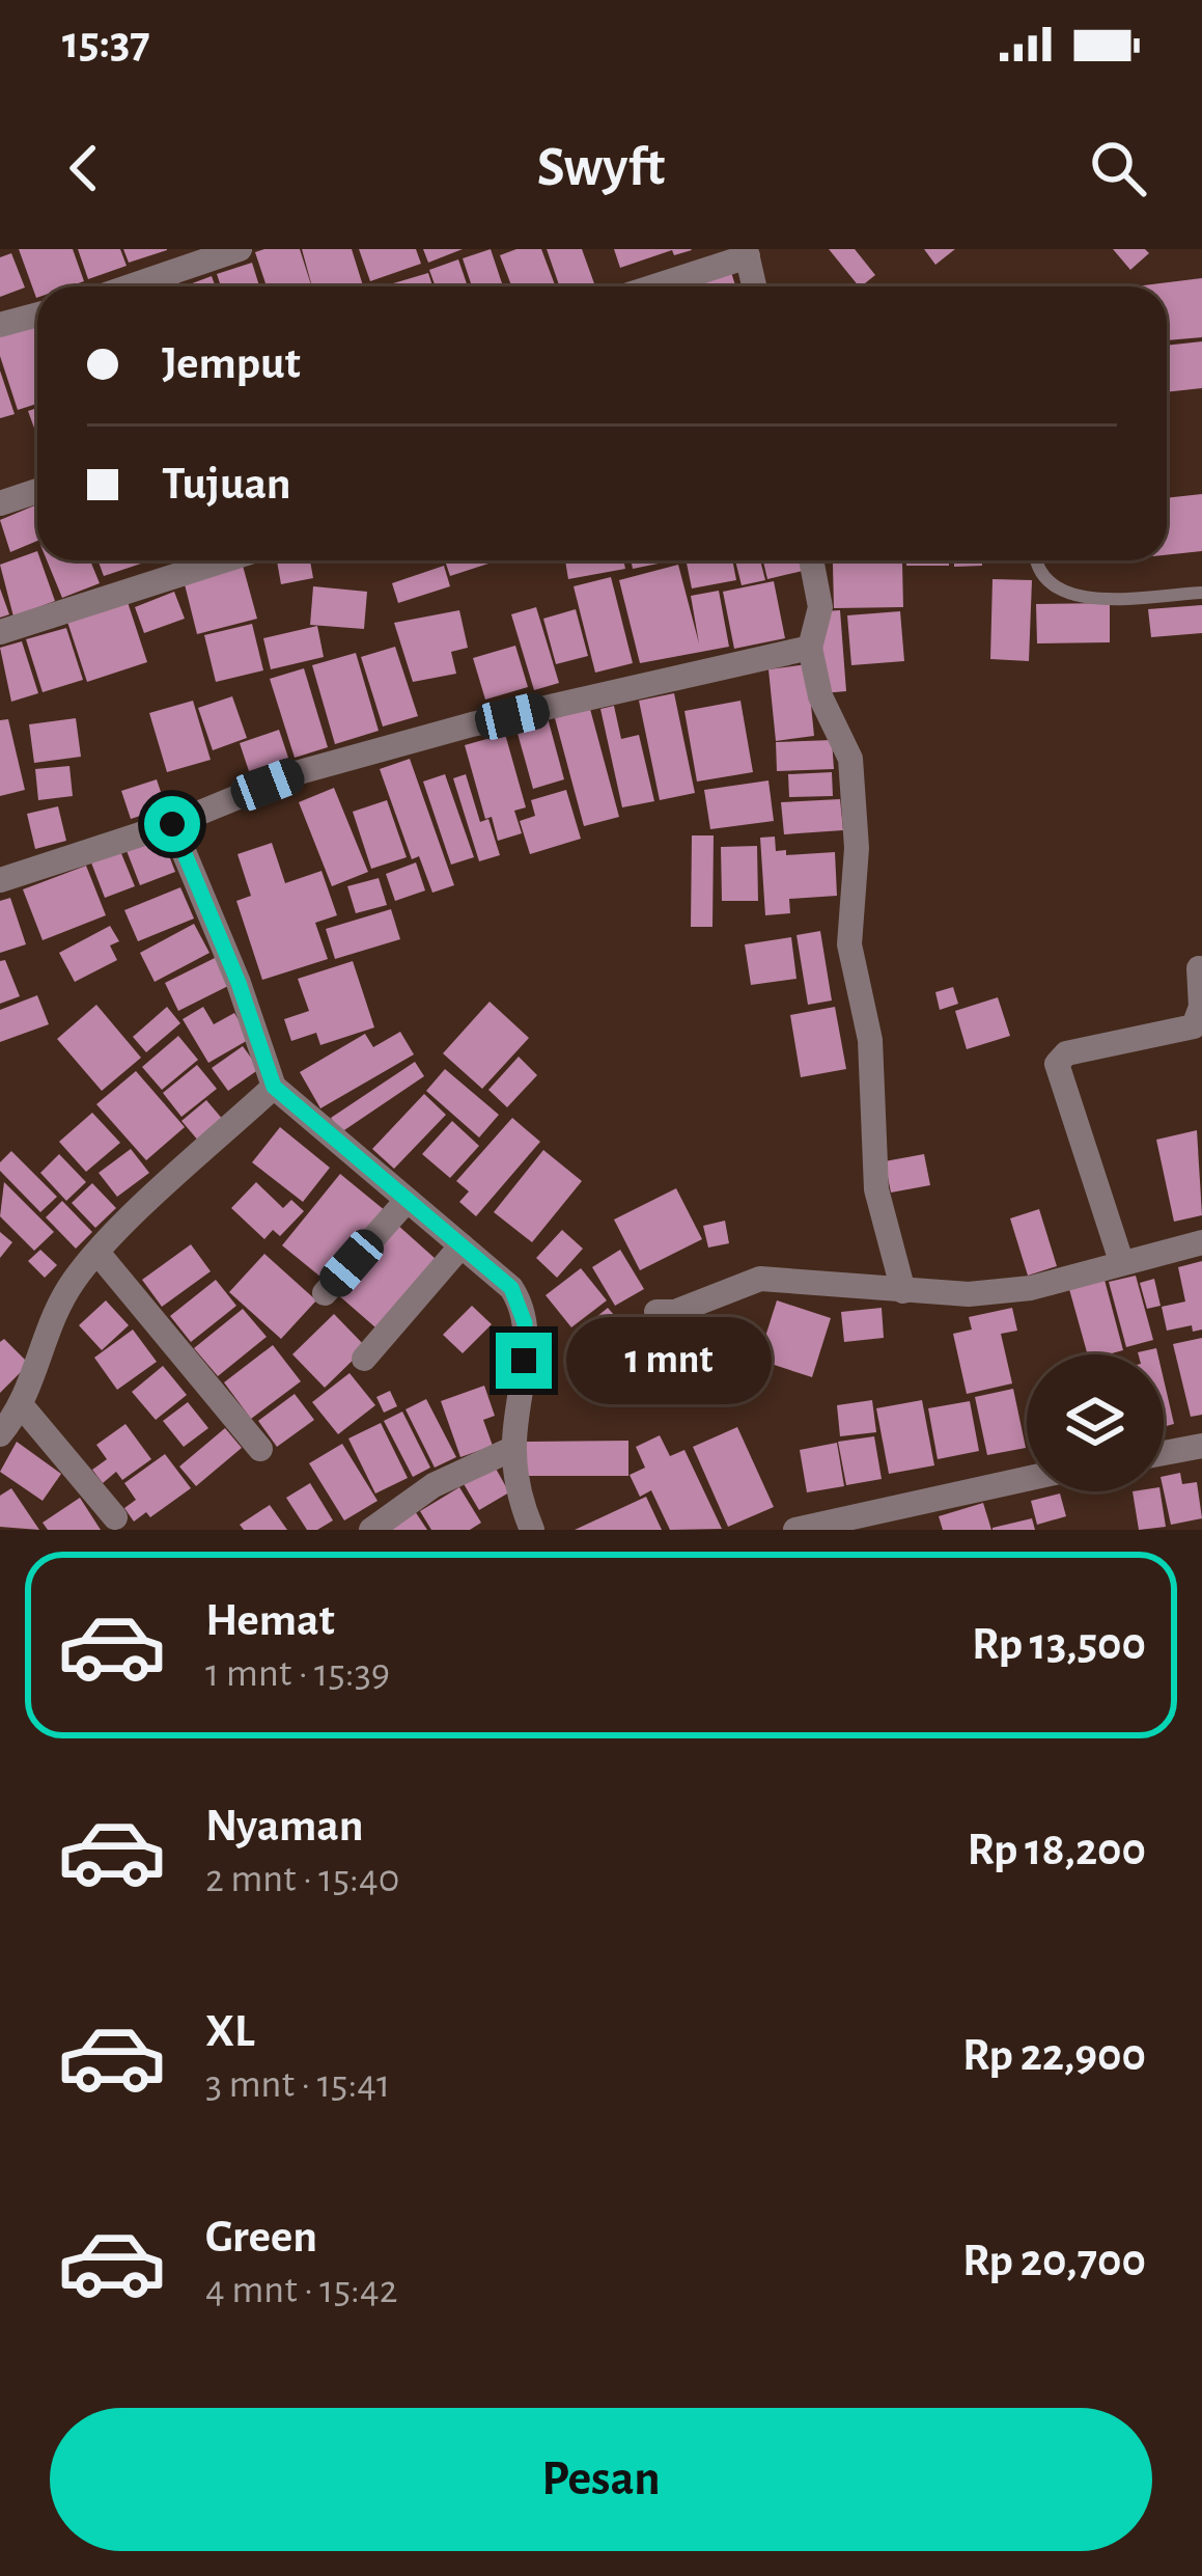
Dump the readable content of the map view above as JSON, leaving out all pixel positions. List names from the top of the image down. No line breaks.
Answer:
{"page":{"status":"15:37","header":"Swyft","banner":["Jemput","Tujuan"],"bubble":"1 mnt","list":[{"name":"Hemat","note":"1 mnt · 15:39","value":"Rp 13,500"},{"name":"Nyaman","note":"2 mnt · 15:40","value":"Rp 18,200"},{"name":"XL","note":"3 mnt · 15:41","value":"Rp 22,900"},{"name":"Green","note":"4 mnt · 15:42","value":"Rp 20,700"}],"buttons":"Pesan"}}
